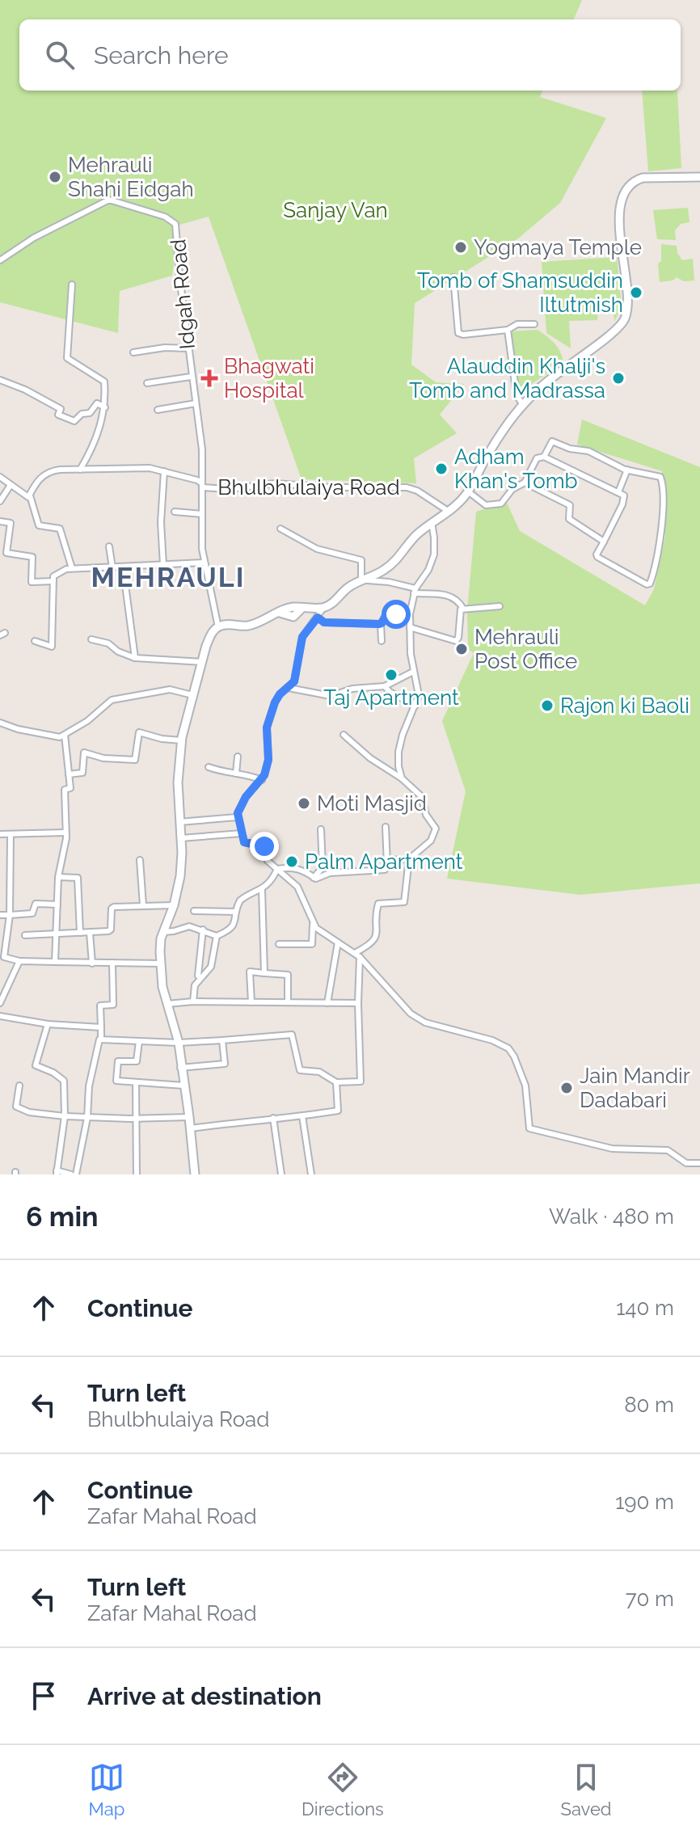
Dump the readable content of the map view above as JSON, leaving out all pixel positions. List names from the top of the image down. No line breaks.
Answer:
{"streets":{"street":["Idgah Road","Bhulbhulaiya Road"]},"crossings":[["Idgah Road","Bhulbhulaiya Road"]],"districts":["MEHRAULI"],"parks":["Sanjay Van"],"places":{"other":["Mehrauli Shahi Eidgah","Yogmaya Temple","Tomb of Shamsuddin Iltutmish","Alauddin Khalji's Tomb and Madrassa","Adham Khan's Tomb","Mehrauli Post Office","Taj Apartment","Rajon ki Baoli","Moti Masjid","Palm Apartment","Jain Mandir Dadabari"],"health":["Bhagwati Hospital"]},"page":{"search":"Search here","heading":["6 min","Walk · 480 m"],"list":[["Continue","140 m"],["Turn left","Bhulbhulaiya Road","80 m"],["Continue","Zafar Mahal Road","190 m"],["Turn left","Zafar Mahal Road","70 m"],"Arrive at destination"],"nav":["Map","Directions","Saved"]}}
